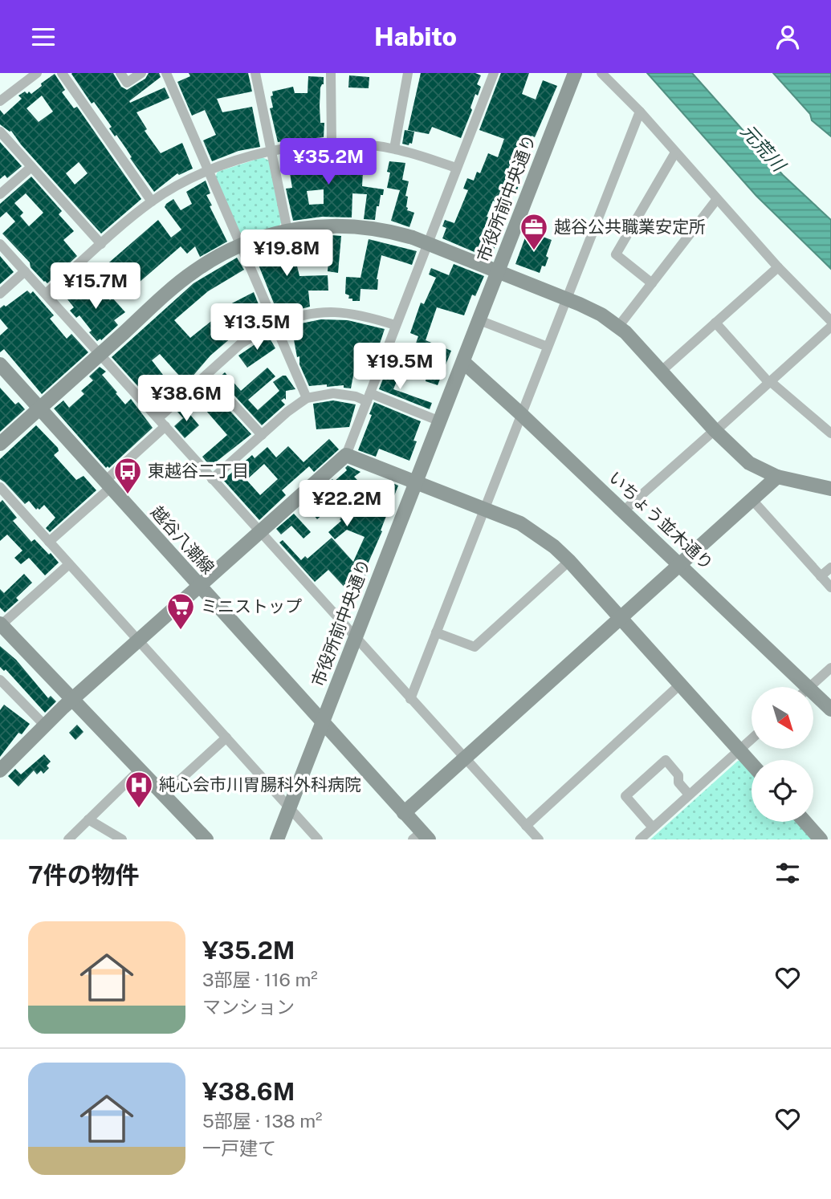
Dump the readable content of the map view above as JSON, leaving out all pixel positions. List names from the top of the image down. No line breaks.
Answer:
{"streets":{"street":["市役所前中央通り","いちょう並木通り","越谷八潮線"]},"crossings":[["市役所前中央通り","いちょう並木通り"],["市役所前中央通り","越谷八潮線"]],"water":["元荒川"],"places":{"office":["越谷公共職業安定所"],"bus stop":["東越谷二丁目"],"supermarket":["ミニストップ"],"hospital":["純心会市川胃腸科外科病院"]},"north":"bottom right","page":{"header":"Habito","price":["¥35.2M","¥19.8M","¥15.7M","¥13.5M","¥19.5M","¥38.6M","¥22.2M"],"heading":"7件の物件","list":[{"name":"¥35.2M","note":"3部屋 · 116 m² · マンション"},{"name":"¥38.6M","note":"5部屋 · 138 m² · 一戸建て"}]}}
